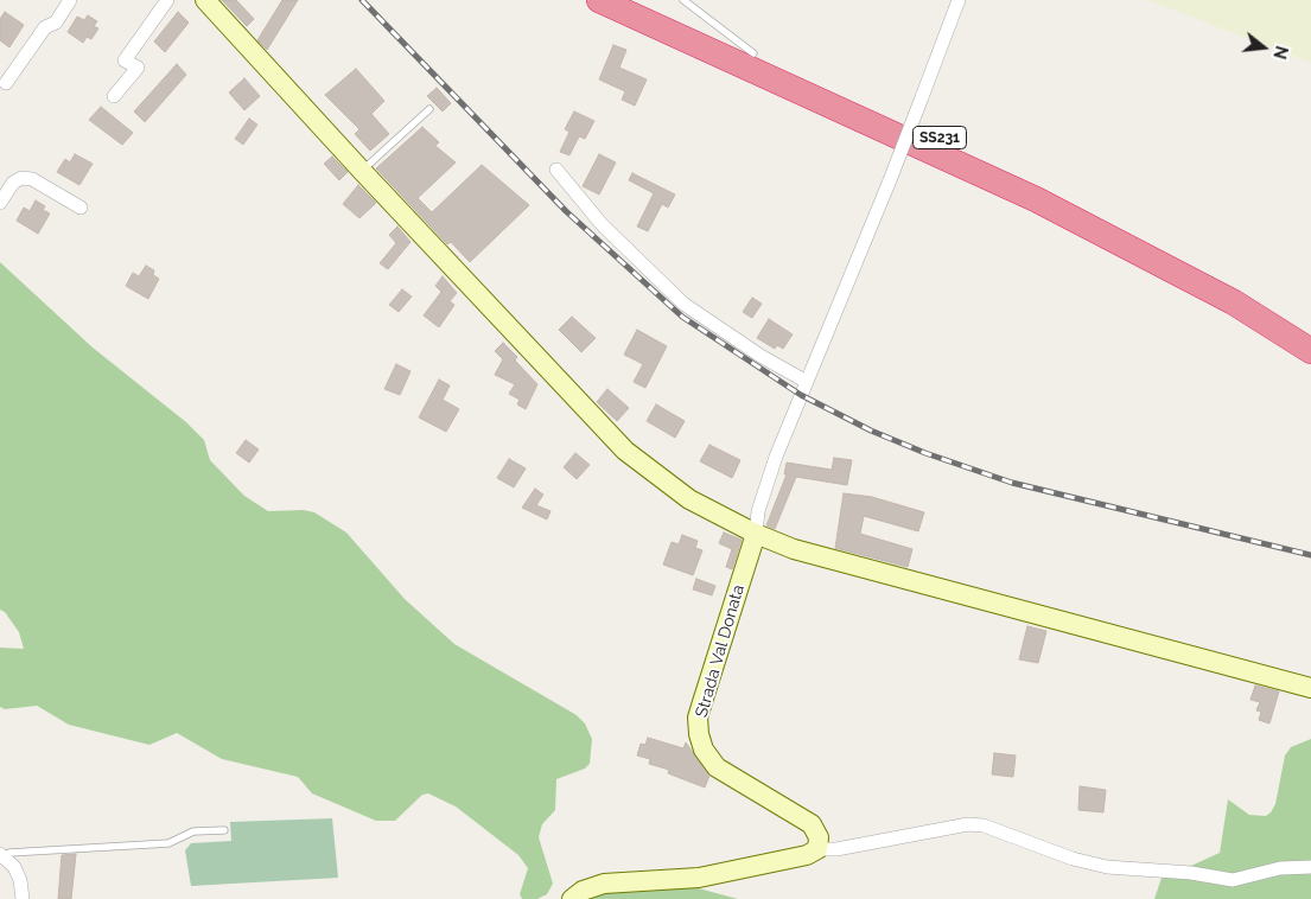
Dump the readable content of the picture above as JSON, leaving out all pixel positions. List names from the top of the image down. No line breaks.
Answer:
{"streets":{"highway":["SS231"],"main road":["Strada Val Donata"]},"north":"right"}
